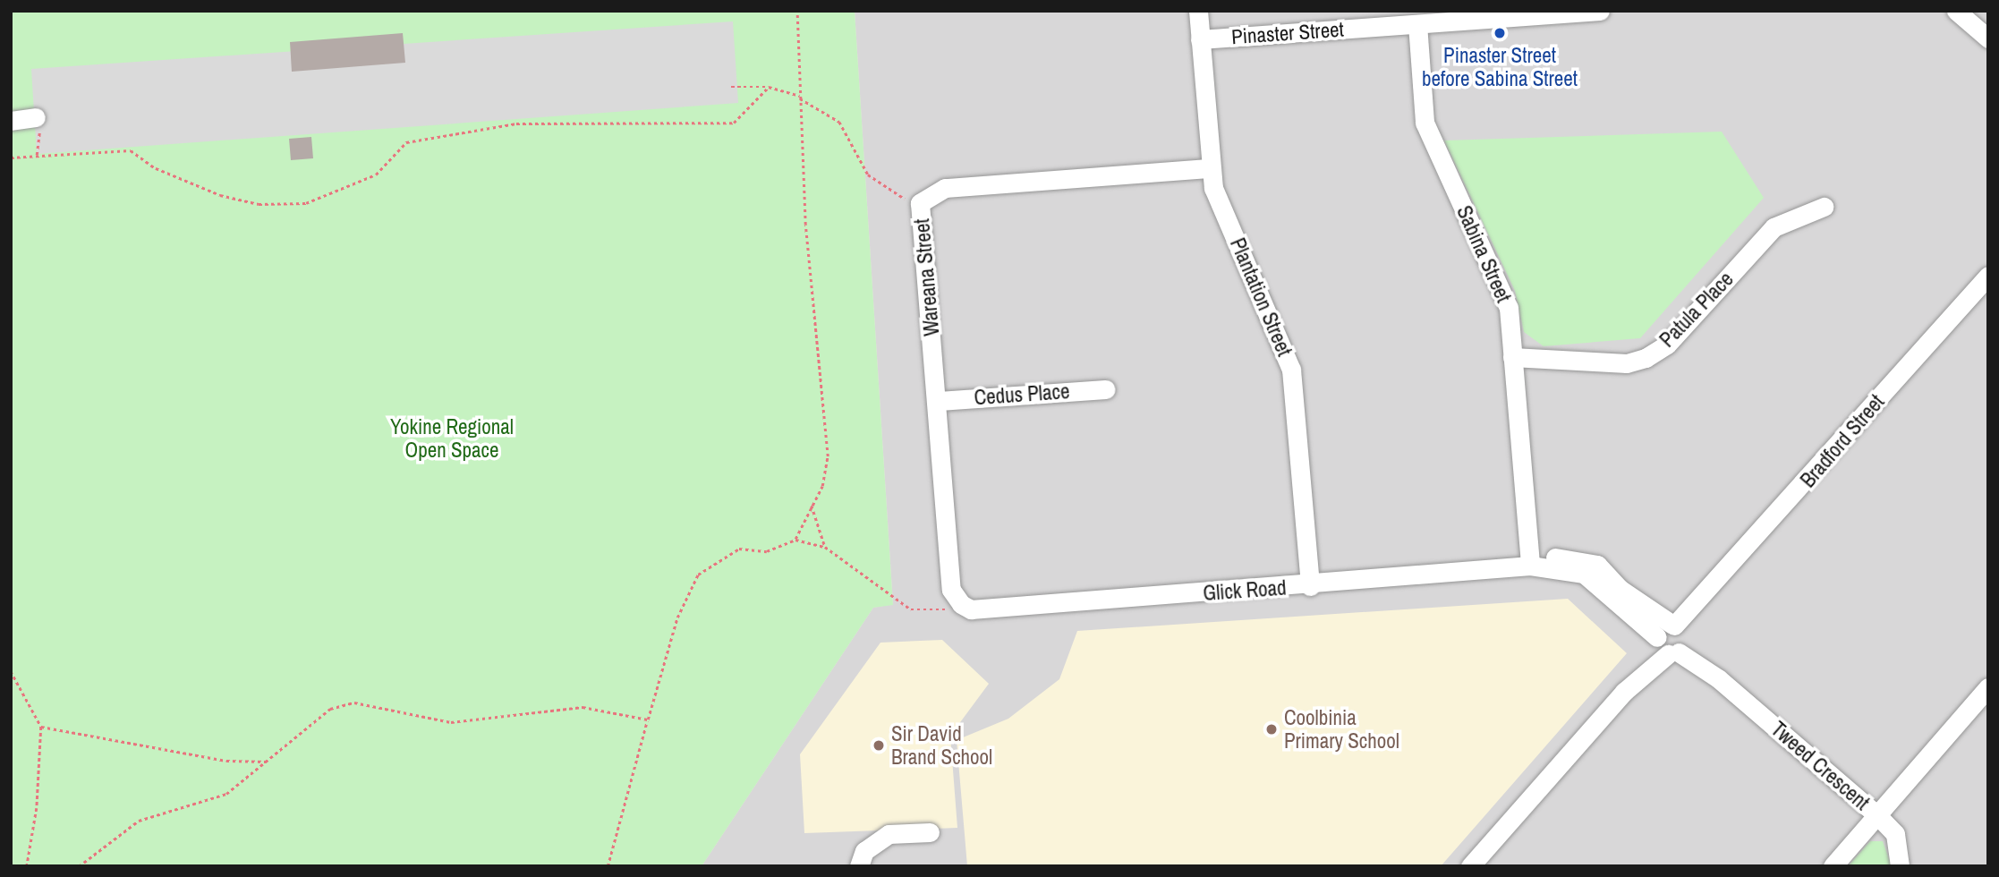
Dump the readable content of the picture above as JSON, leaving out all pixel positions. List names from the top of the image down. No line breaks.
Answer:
{"streets":{"street":["Pinaster Street","Sabina Street","Wareana Street","Plantation Street","Patula Place","Cedus Place","Bradford Street","Glick Road","Tweed Crescent"]},"crossings":[["Pinaster Street","Sabina Street"],["Pinaster Street","Plantation Street"],["Sabina Street","Patula Place"],["Sabina Street","Glick Road"],["Wareana Street","Plantation Street"],["Wareana Street","Cedus Place"],["Wareana Street","Glick Road"],["Plantation Street","Glick Road"],["Bradford Street","Glick Road"],["Bradford Street","Tweed Crescent"],["Glick Road","Tweed Crescent"]],"parks":["Yokine Regional Open Space"],"places":["Pinaster Street before Sabina Street","Coolbinia Primary School","Sir David Brand School"]}
